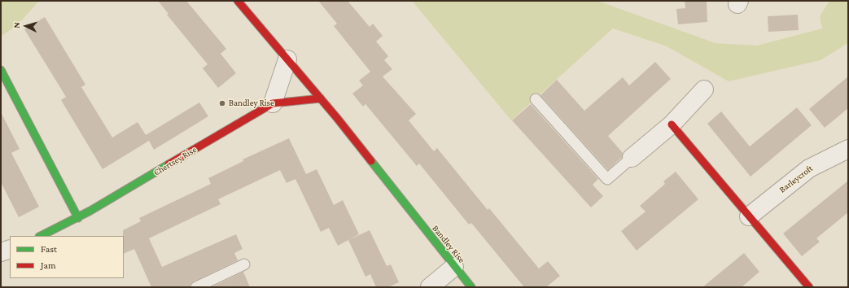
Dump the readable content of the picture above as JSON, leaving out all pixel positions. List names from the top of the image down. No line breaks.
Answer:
{"streets":{"street":["Chertsey Rise","Barleycroft","Bandley Rise"]},"crossings":[["Chertsey Rise","Bandley Rise"]],"places":["Bandley Rise"],"legend":["Fast","Jam"],"north":"left"}
